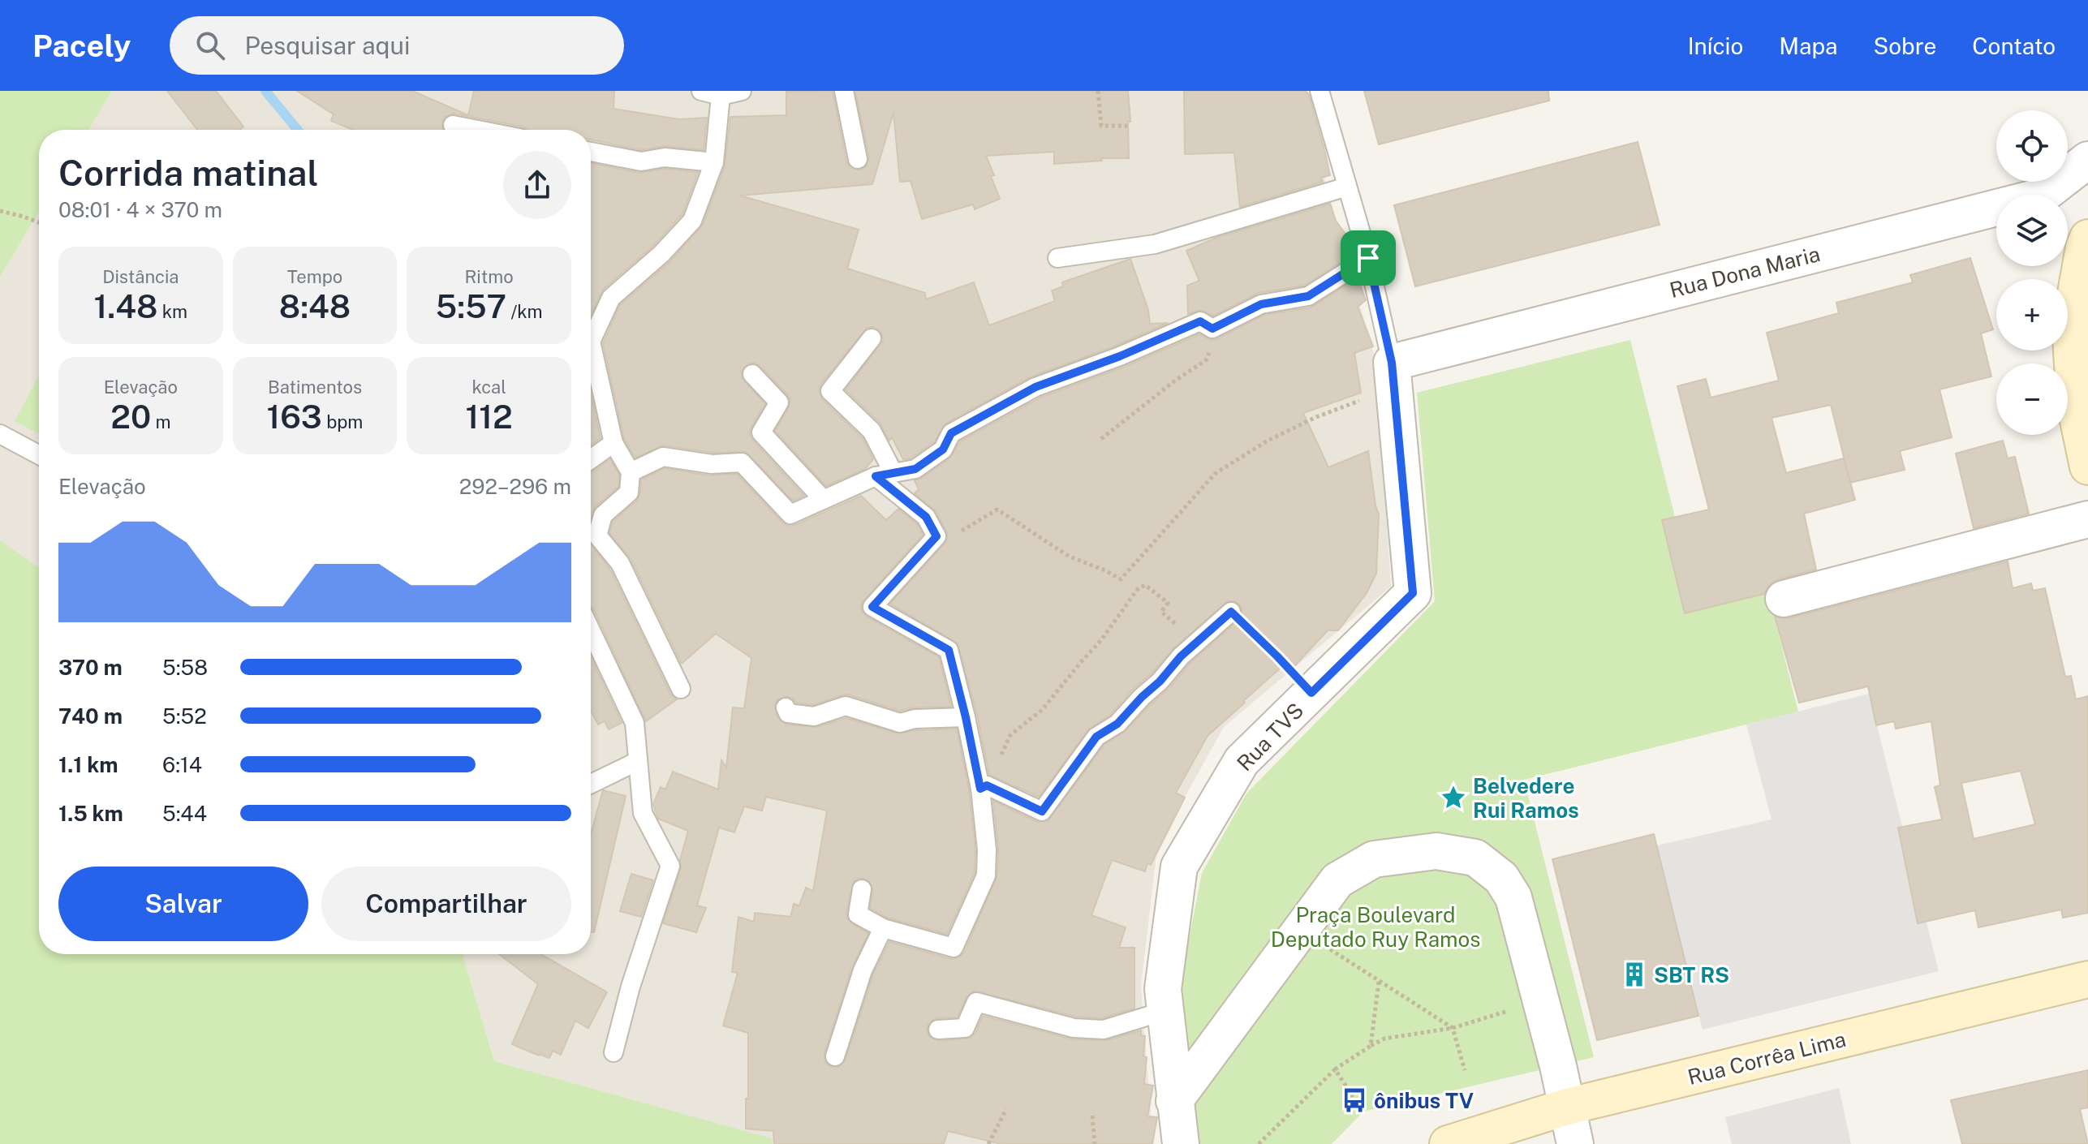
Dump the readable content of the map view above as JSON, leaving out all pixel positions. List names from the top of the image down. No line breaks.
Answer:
{"streets":{"street":["Rua Dona Maria","Rua TVS","Rua Corrêa Lima"]},"crossings":[["Rua Dona Maria","Rua TVS"]],"parks":["Praça Boulevard Deputado Ruy Ramos"],"places":{"place":["Belvedere Rui Ramos"],"building":["SBT RS"],"bus stop":["ônibus TV"]},"page":{"header":"Pacely","search":"Pesquisar aqui","nav":["Início","Mapa","Sobre","Contato"],"map_buttons":["+","−"],"heading":["Corrida matinal","08:01 · 4 × 370 m"],"stats":[["Distância","1.48 km"],["Tempo","8:48"],["Ritmo","5:57 /km"],["Elevação","20 m"],["Batimentos","163 bpm"],["kcal","112"]],"chart":["Elevação","292–296 m"],"list":[{"name":"370 m","note":"5:58"},{"name":"740 m","note":"5:52"},{"name":"1.1 km","note":"6:14"},{"name":"1.5 km","note":"5:44"}],"buttons":["Salvar","Compartilhar"]}}
